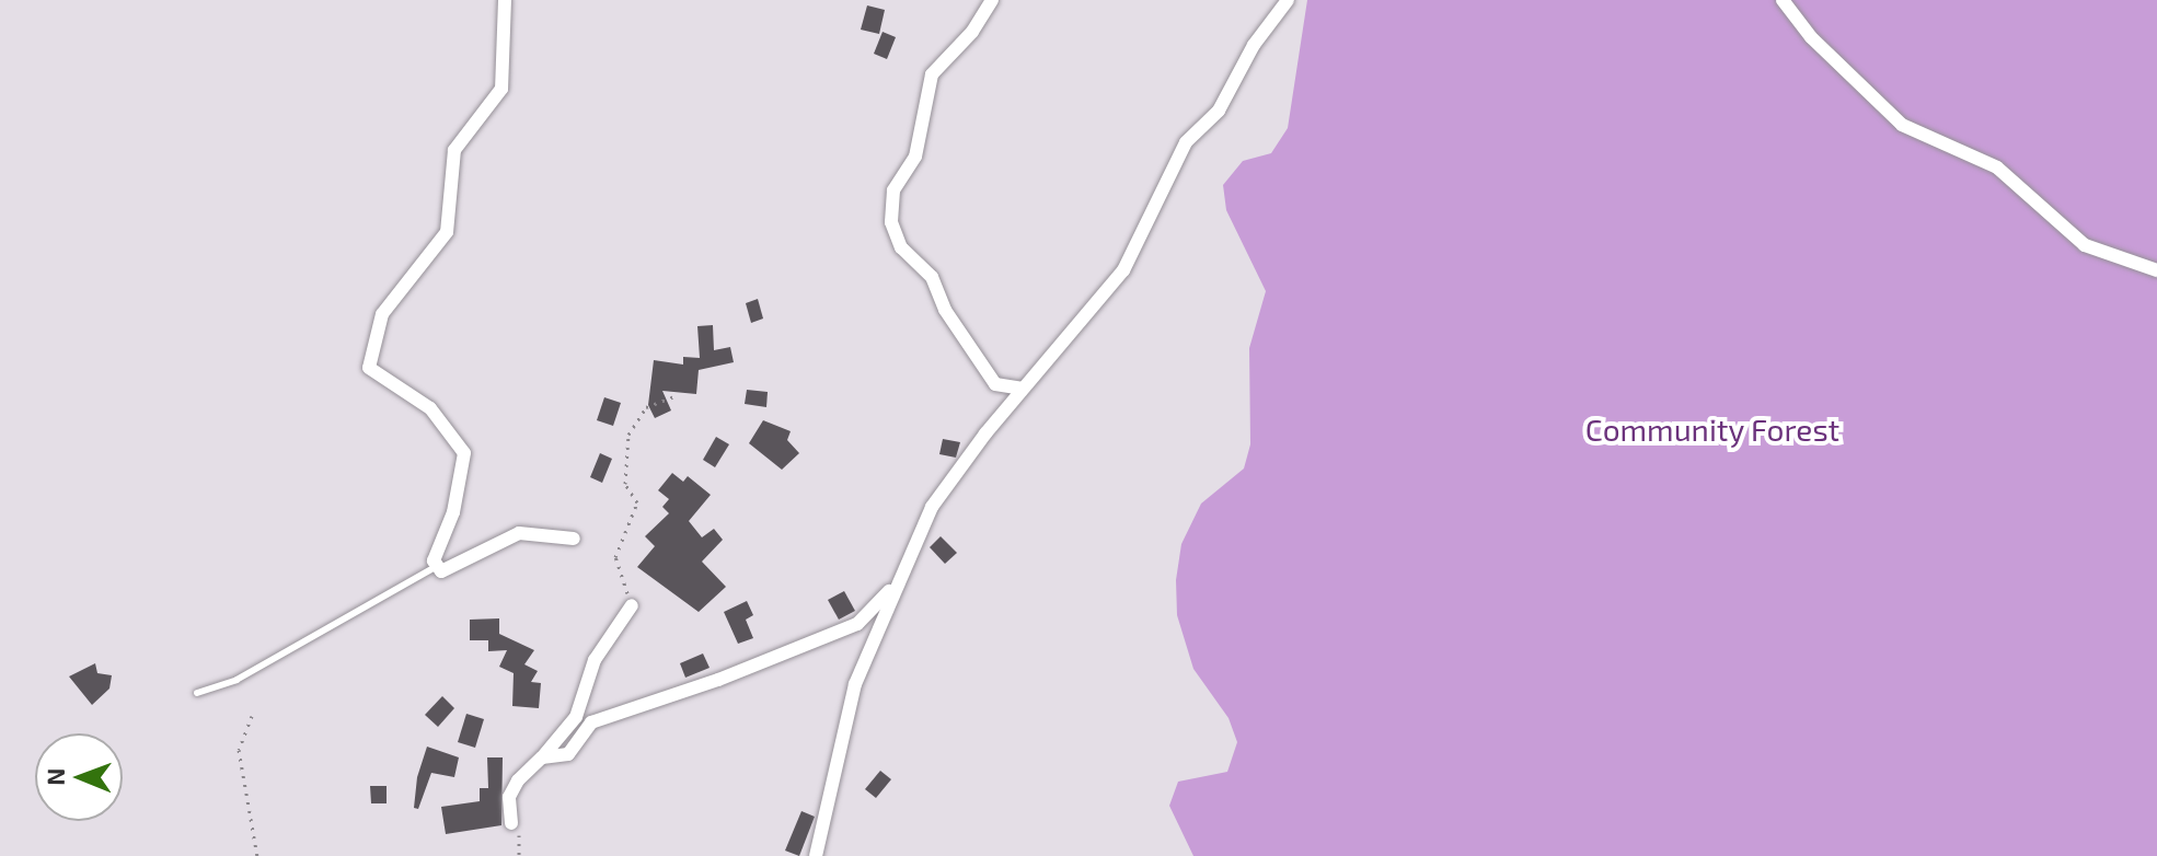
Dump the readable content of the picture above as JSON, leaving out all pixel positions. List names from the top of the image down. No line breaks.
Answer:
{"parks":["Community Forest"],"north":"left"}
